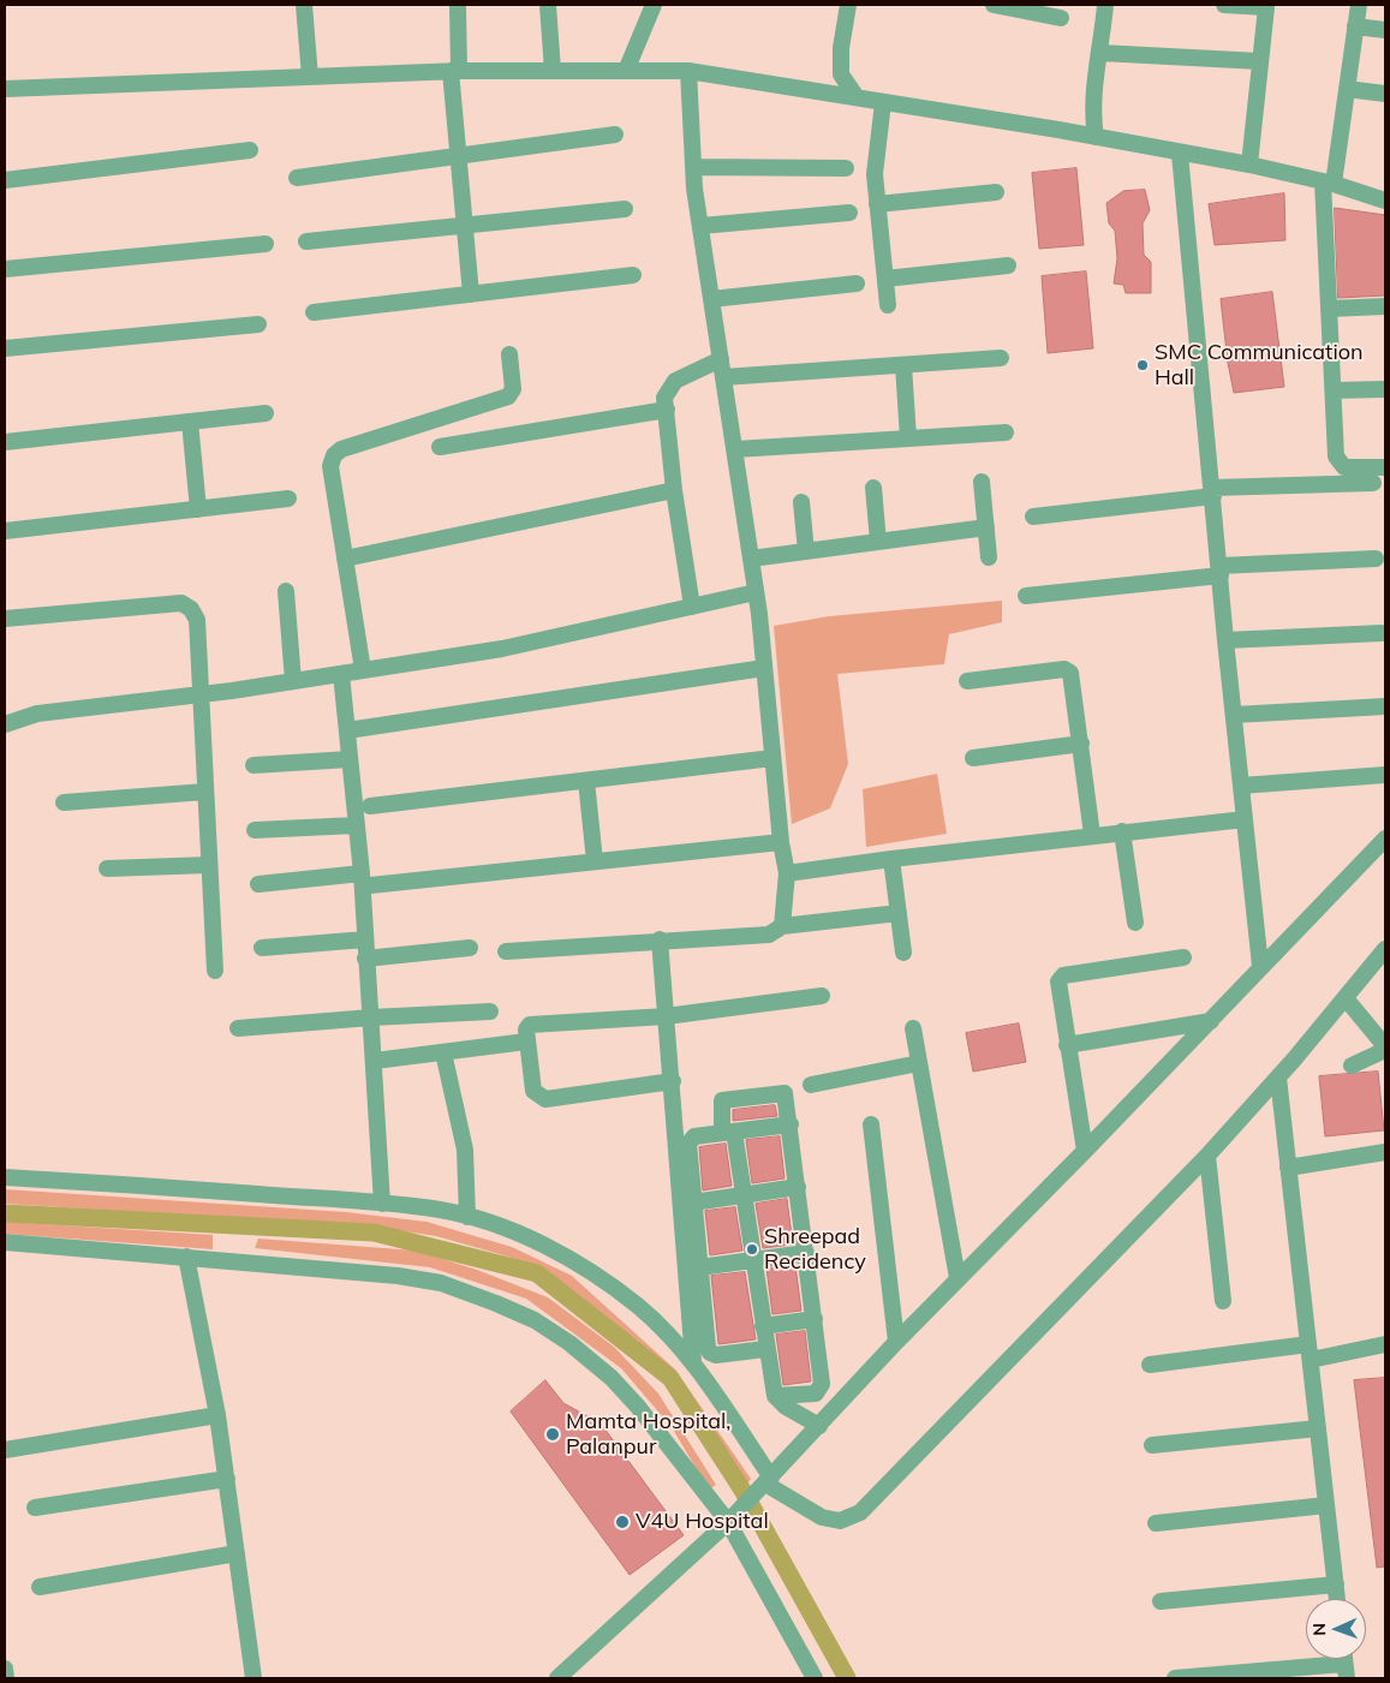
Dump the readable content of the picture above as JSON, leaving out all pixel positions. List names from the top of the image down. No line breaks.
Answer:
{"places":["SMC Communication Hall","Shreepad Recidency","Mamta Hospital, Palanpur","V4U Hospital"],"north":"left"}
